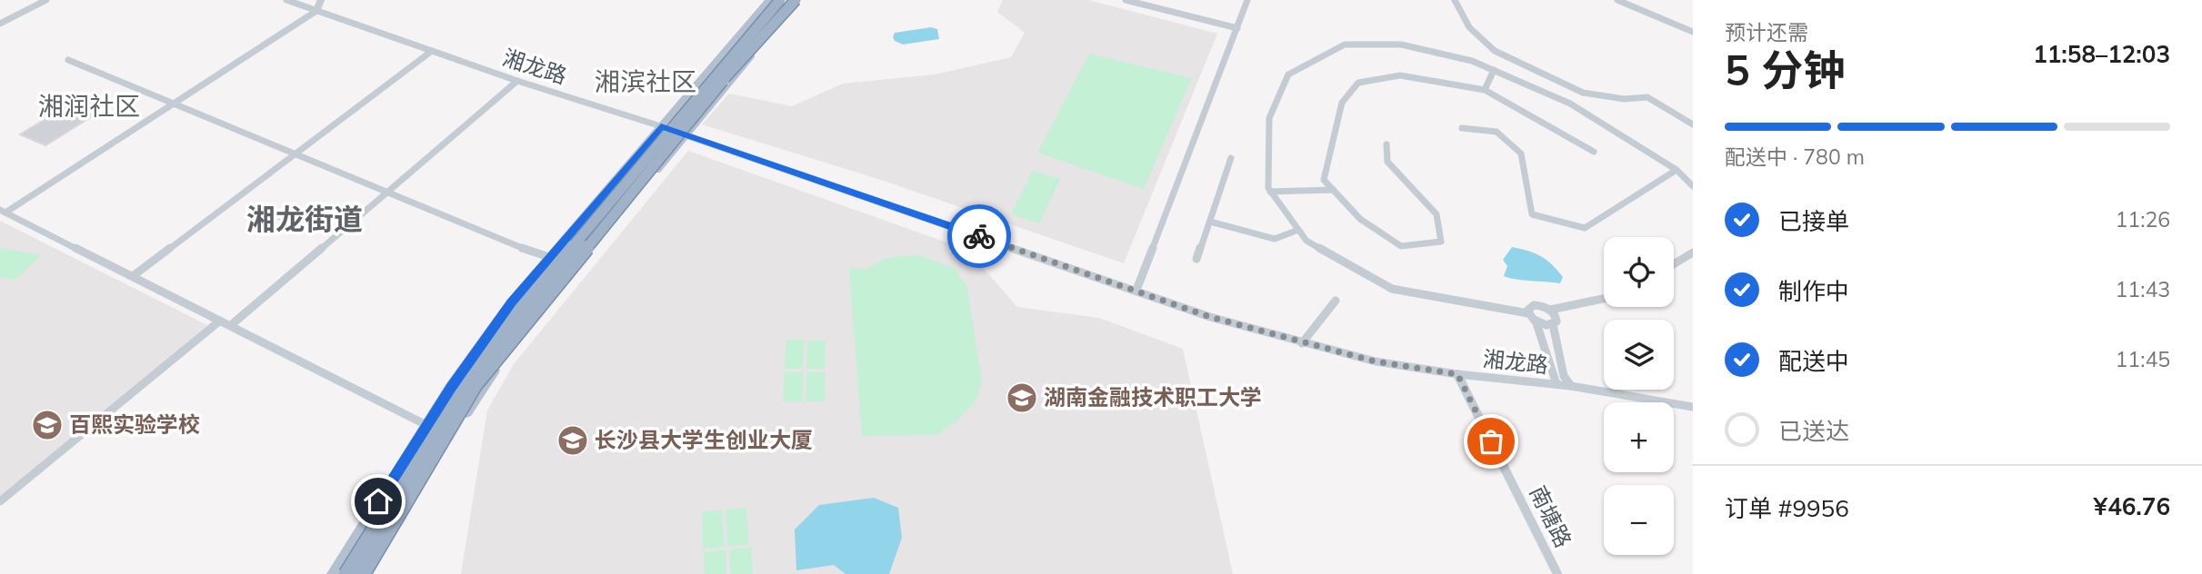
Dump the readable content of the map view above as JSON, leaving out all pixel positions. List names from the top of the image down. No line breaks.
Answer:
{"streets":{"street":["湘龙路","南塘路"]},"crossings":[["湘龙路","南塘路"]],"districts":["湘滨社区","湘润社区","湘龙街道"],"places":{"school or university":["湖南金融技术职工大学","百熙实验学校","长沙县大学生创业大厦"]},"page":{"heading":["5 分钟","预计还需","11:58–12:03"],"panel":["订单 #9956","¥46.76"],"bar":"配送中 · 780 m","list":[["已接单","11:26"],["制作中","11:43"],["配送中","11:45"],"已送达"],"map_buttons":["+","−"]}}
